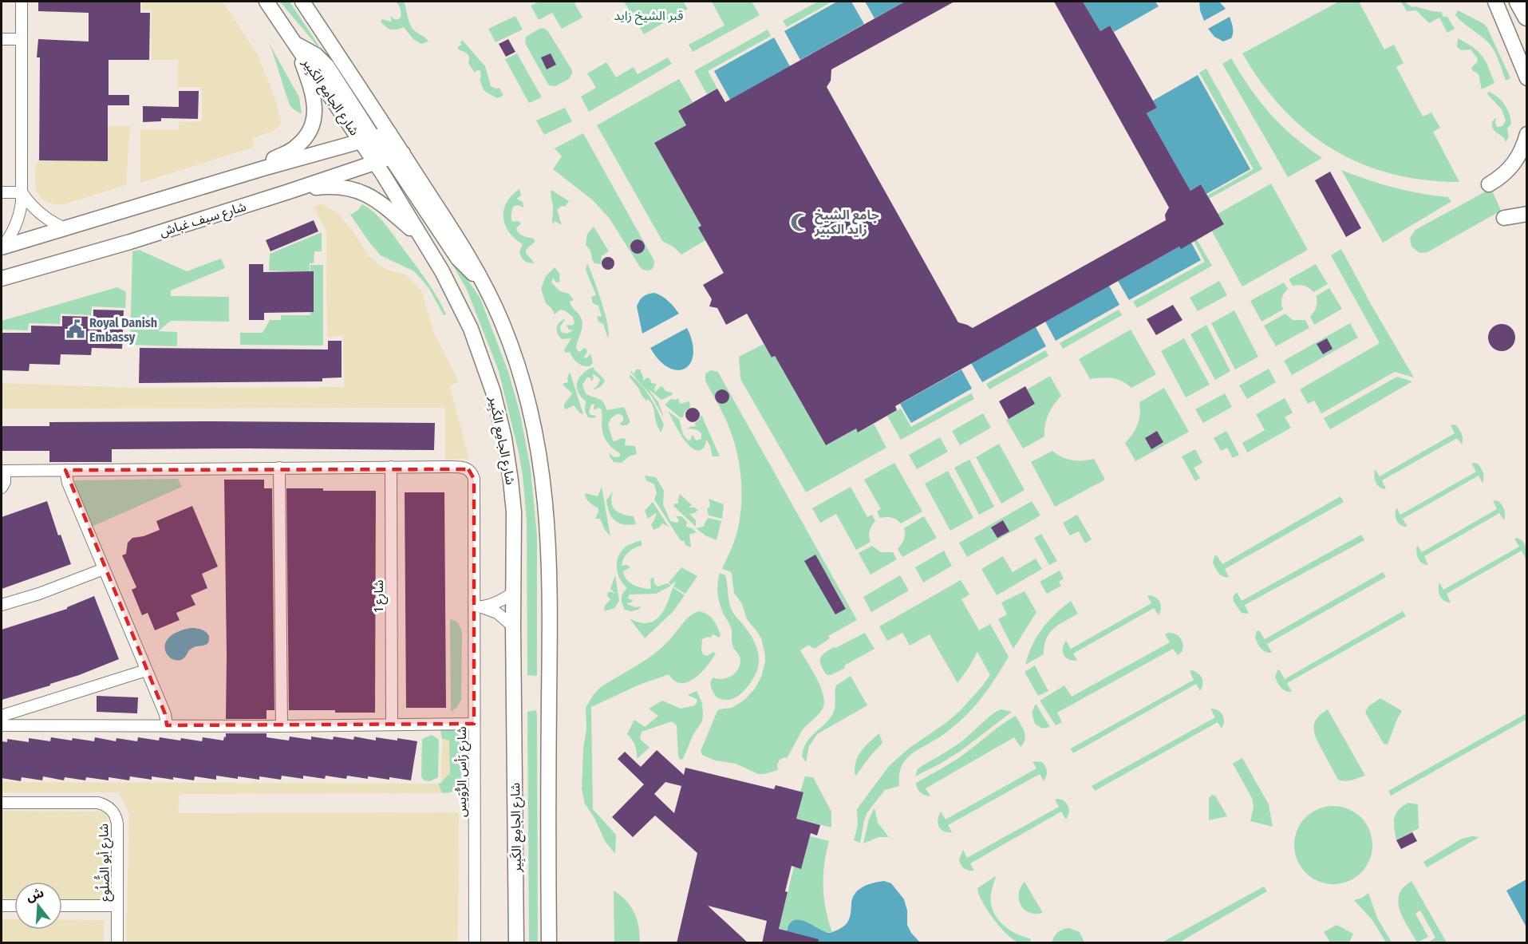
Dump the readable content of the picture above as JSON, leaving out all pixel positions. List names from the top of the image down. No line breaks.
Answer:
{"streets":{"main road":["شارع الجامِع الكَبِير","شارع سيف غباش"],"street":["شارع 1","شارع رَأس الرُّوَيس","شارع أبو الضُّلُوع"]},"crossings":[["شارع الجامِع الكَبِير","شارع سيف غباش"],["شارع 1","شارع رَأس الرُّوَيس"]],"parks":["قبر الشيخ زايد"],"places":{"mosque":["جامع الشيخ زايد الكبير"],"public building":["Royal Danish Embassy"]},"north":"top"}
